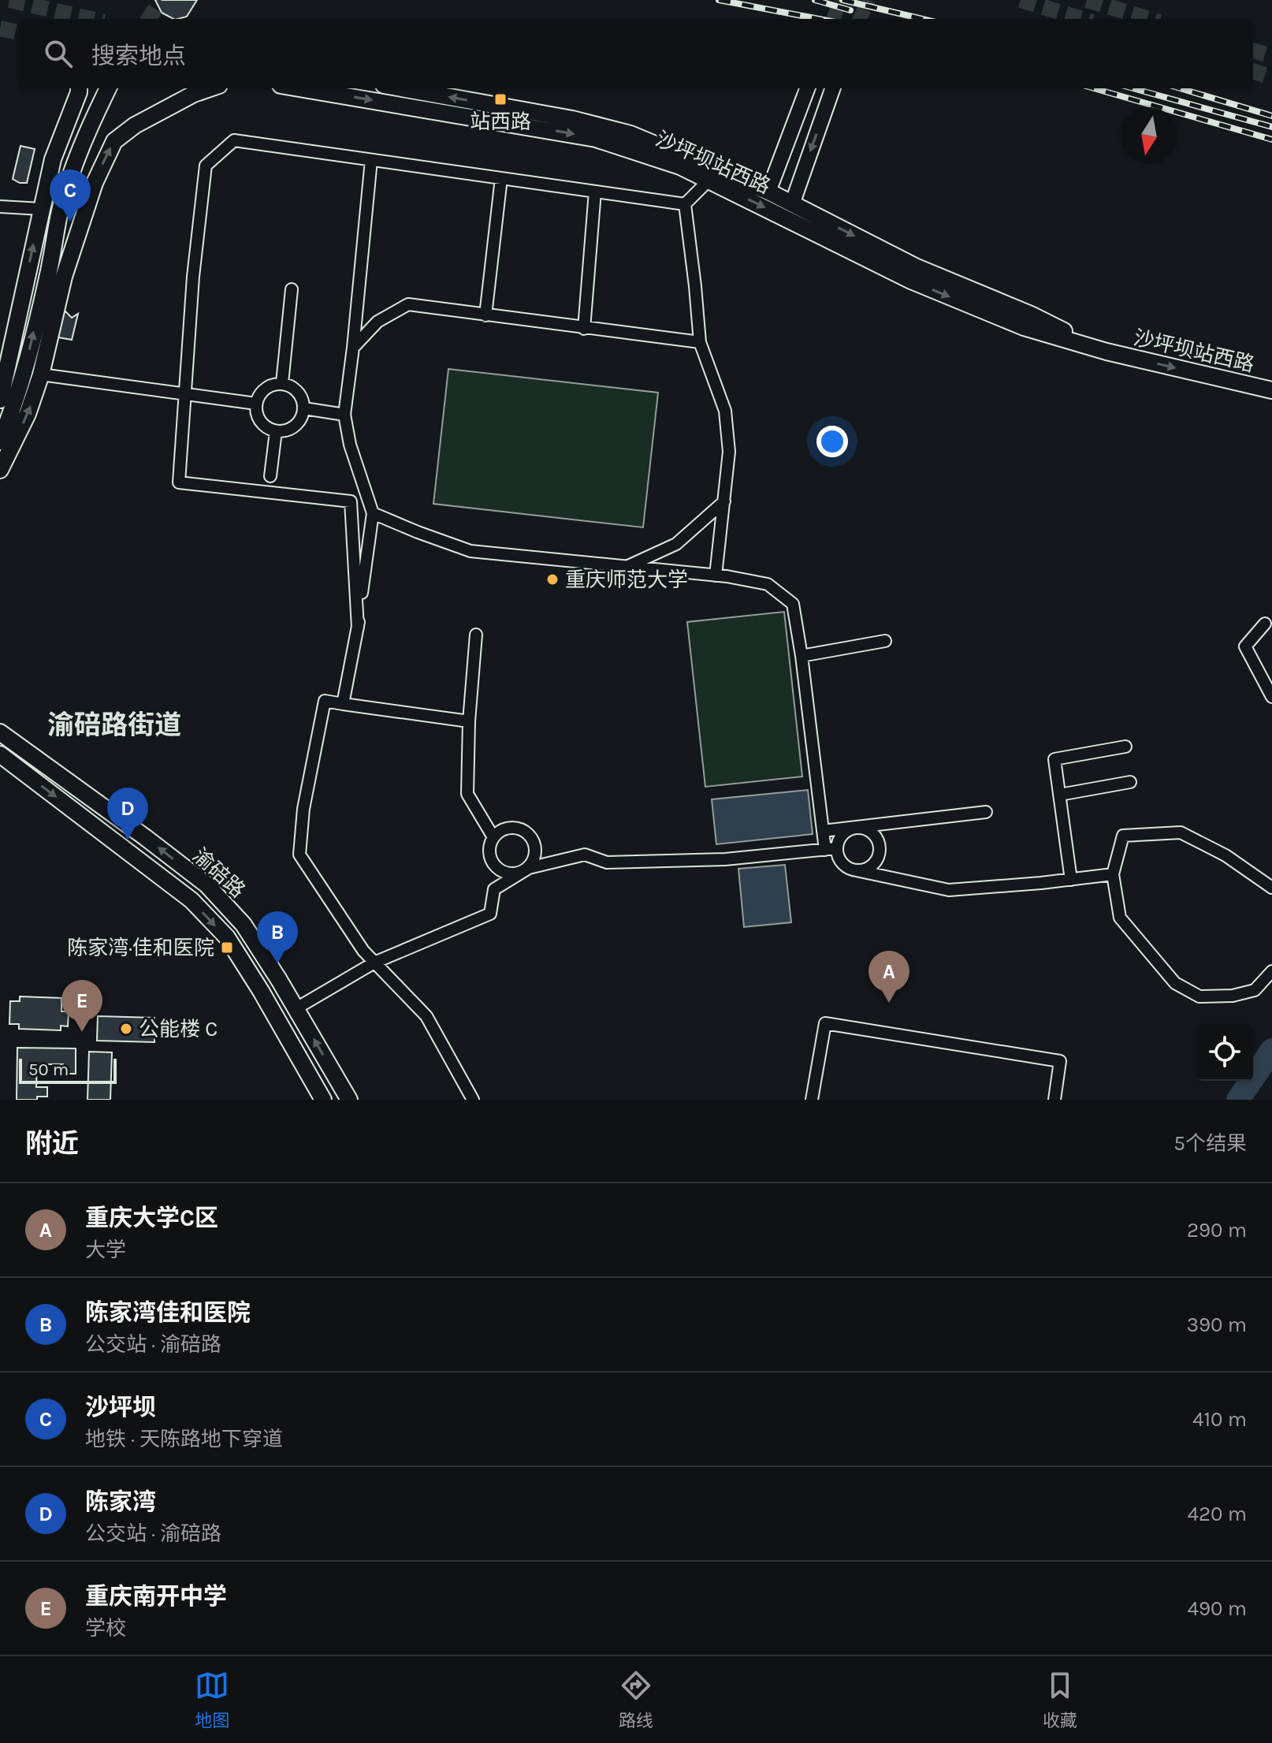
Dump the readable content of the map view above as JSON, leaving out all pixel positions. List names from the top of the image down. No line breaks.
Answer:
{"streets":{"main road":["沙坪坝站西路","渝碚路"]},"districts":["渝碚路街道"],"places":{"transit":["站西路","陈家湾·佳和医院"],"other":["重庆师范大学","公能楼 C"]},"scale_bar":"50 m","north":"bottom","page":{"search":"搜索地点","pins":["C","D","B","A","E"],"scale":"50 m","heading":["附近","5个结果"],"list":[{"mark":"A","name":"重庆大学C区","note":"大学","value":"290 m"},{"mark":"B","name":"陈家湾佳和医院","note":"公交站 · 渝碚路","value":"390 m"},{"mark":"C","name":"沙坪坝","note":"地铁 · 天陈路地下穿道","value":"410 m"},{"mark":"D","name":"陈家湾","note":"公交站 · 渝碚路","value":"420 m"},{"mark":"E","name":"重庆南开中学","note":"学校","value":"490 m"}],"nav":["地图","路线","收藏"]}}
